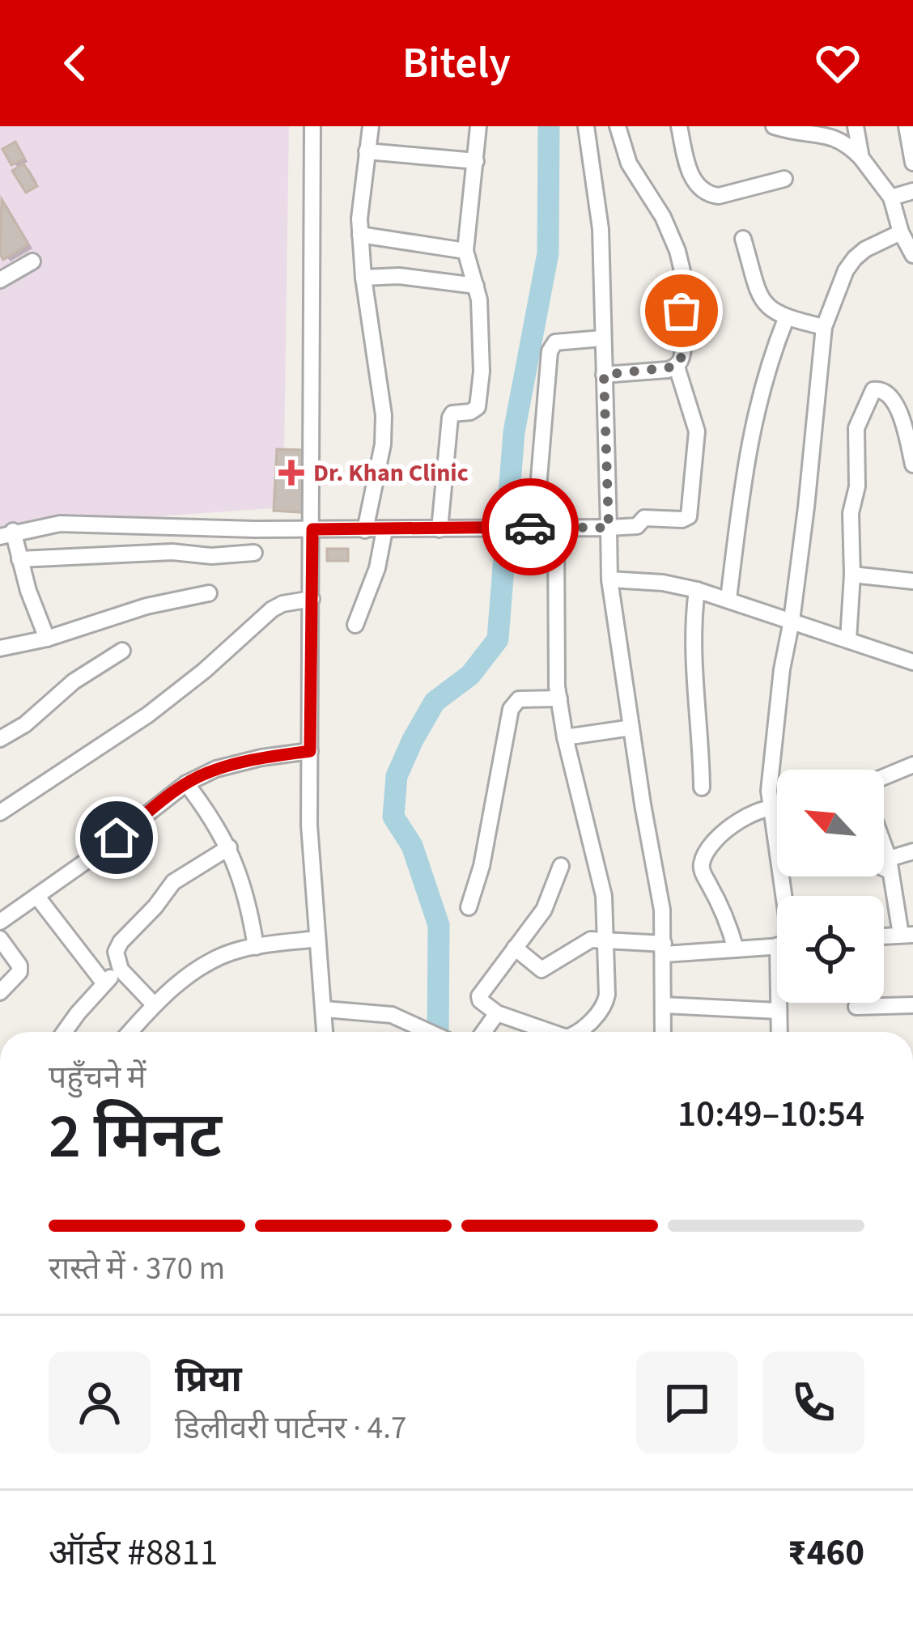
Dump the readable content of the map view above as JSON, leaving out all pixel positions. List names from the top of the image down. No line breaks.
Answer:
{"places":{"health":["Dr. Khan Clinic"]},"north":"top left","page":{"header":"Bitely","heading":["2 मिनट","पहुँचने में","10:49–10:54"],"panel":["प्रिया","डिलीवरी पार्टनर · 4.7","ऑर्डर #8811","₹460"],"bar":"रास्ते में · 370 m"}}
